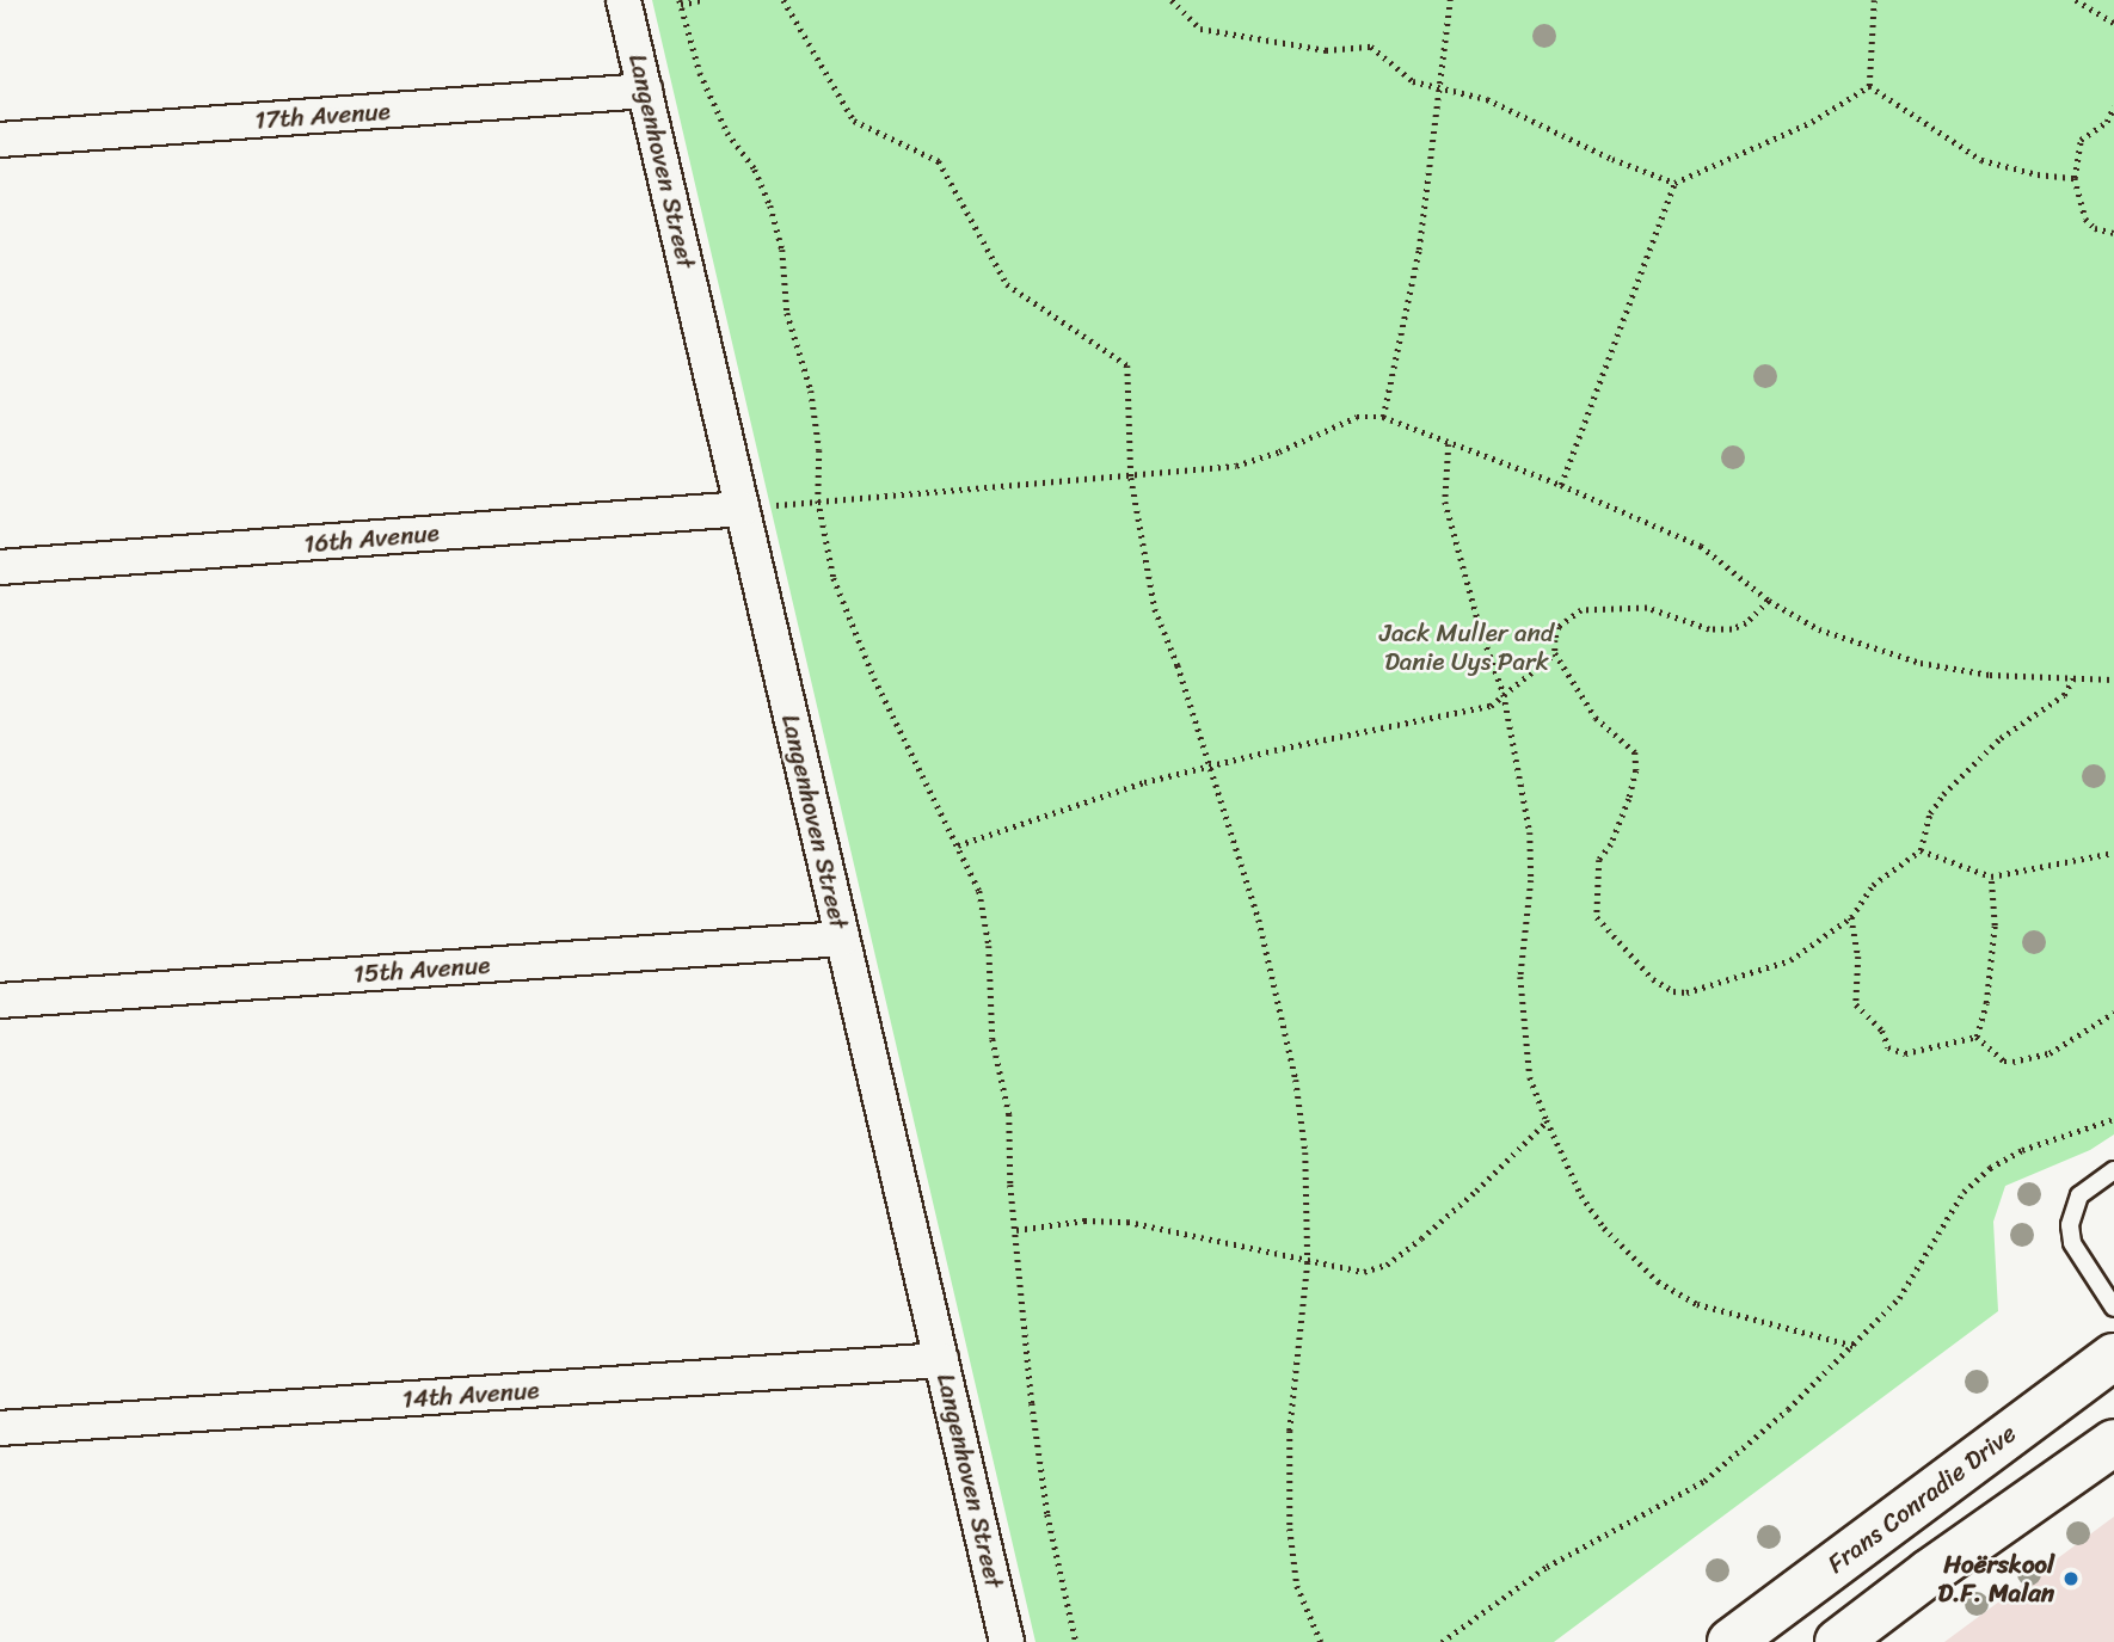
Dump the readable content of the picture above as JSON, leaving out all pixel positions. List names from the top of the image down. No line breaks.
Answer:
{"streets":{"main road":["Frans Conradie Drive"],"street":["17th Avenue","Langenhoven Street","16th Avenue","15th Avenue","14th Avenue"]},"crossings":[["17th Avenue","Langenhoven Street"],["Langenhoven Street","16th Avenue"],["Langenhoven Street","15th Avenue"],["Langenhoven Street","14th Avenue"]],"parks":["Jack Muller and Danie Uys Park"],"places":["Hoërskool D.F. Malan"]}
